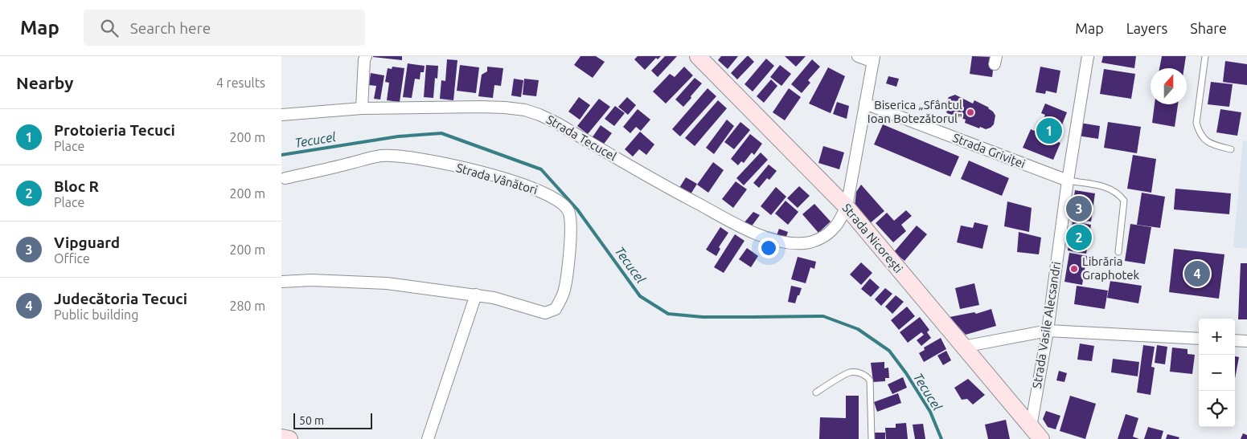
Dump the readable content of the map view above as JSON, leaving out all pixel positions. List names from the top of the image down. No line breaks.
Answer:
{"streets":{"main road":["Strada Nicorești"],"street":["Strada Tecucel","Strada Griviței","Strada Vânători","Strada Vasile Alecsandri"]},"crossings":[["Strada Tecucel","Strada Nicorești"],["Strada Griviței","Strada Vasile Alecsandri"],["Strada Nicorești","Strada Vasile Alecsandri"]],"water":["Tecucel"],"places":["Biserica „Sfântul Ioan Botezătorul\"","Librăria Graphotek"],"scale_bar":"50 m","north":"top","page":{"header":"Map","search":"Search here","nav":["Map","Layers","Share"],"heading":["Nearby","4 results"],"list":[{"mark":"1","name":"Protoieria Tecuci","note":"Place","value":"200 m"},{"mark":"2","name":"Bloc R","note":"Place","value":"200 m"},{"mark":"3","name":"Vipguard","note":"Office","value":"200 m"},{"mark":"4","name":"Judecătoria Tecuci","note":"Public building","value":"280 m"}],"pins":["1","3","2","4"],"map_buttons":["+","−"],"scale":"50 m"}}
